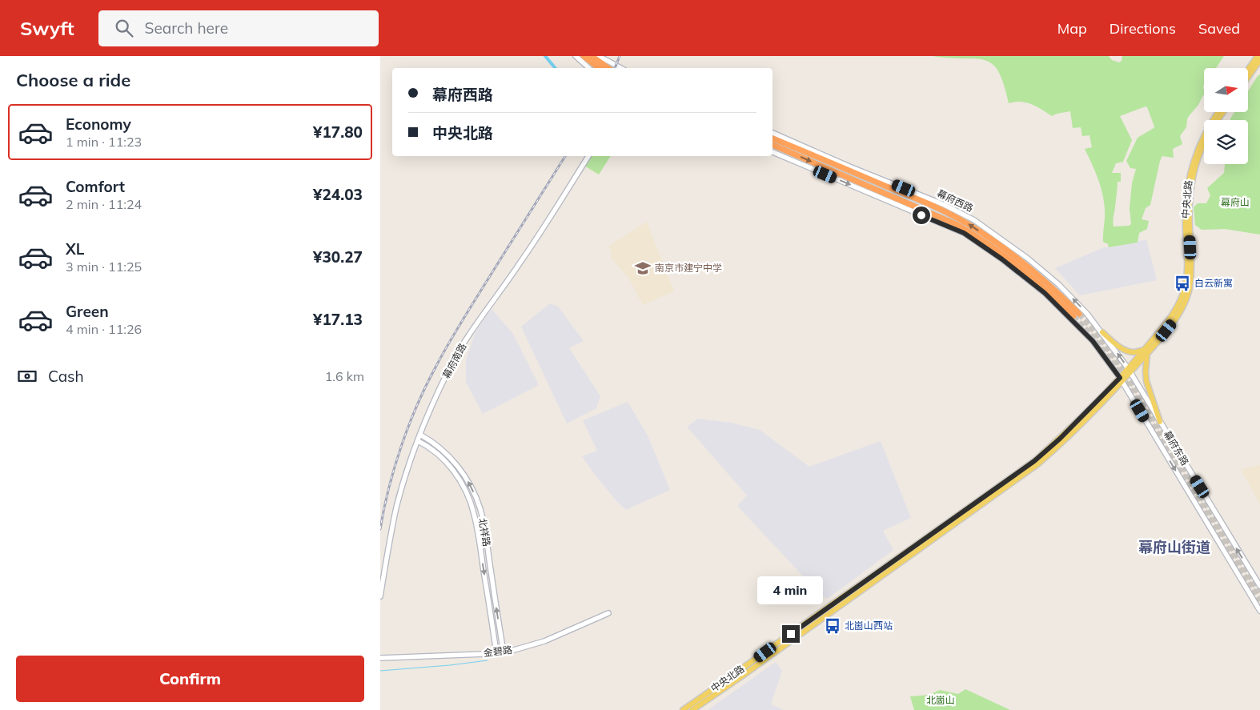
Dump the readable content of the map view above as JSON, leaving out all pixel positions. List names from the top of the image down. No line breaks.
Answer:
{"streets":{"highway":["幕府西路"],"main road":["中央北路","幕府南路","幕府东路","北祥路","金碧路"]},"crossings":[["中央北路","幕府东路"],["幕府西路","幕府东路"],["幕府南路","北祥路"],["北祥路","金碧路"]],"districts":["幕府山街道"],"parks":["幕府山","北崮山"],"places":{"school or university":["南京市建宁中学"],"bus stop":["白云新寓","北崮山西站"]},"north":"right","page":{"header":"Swyft","search":"Search here","nav":["Map","Directions","Saved"],"heading":"Choose a ride","banner":["幕府西路","中央北路"],"list":[{"name":"Economy","note":"1 min · 11:23","value":"¥17.80"},{"name":"Comfort","note":"2 min · 11:24","value":"¥24.03"},{"name":"XL","note":"3 min · 11:25","value":"¥30.27"},{"name":"Green","note":"4 min · 11:26","value":"¥17.13"}],"pay":["Cash","1.6 km"],"bubble":"4 min","buttons":"Confirm"}}
